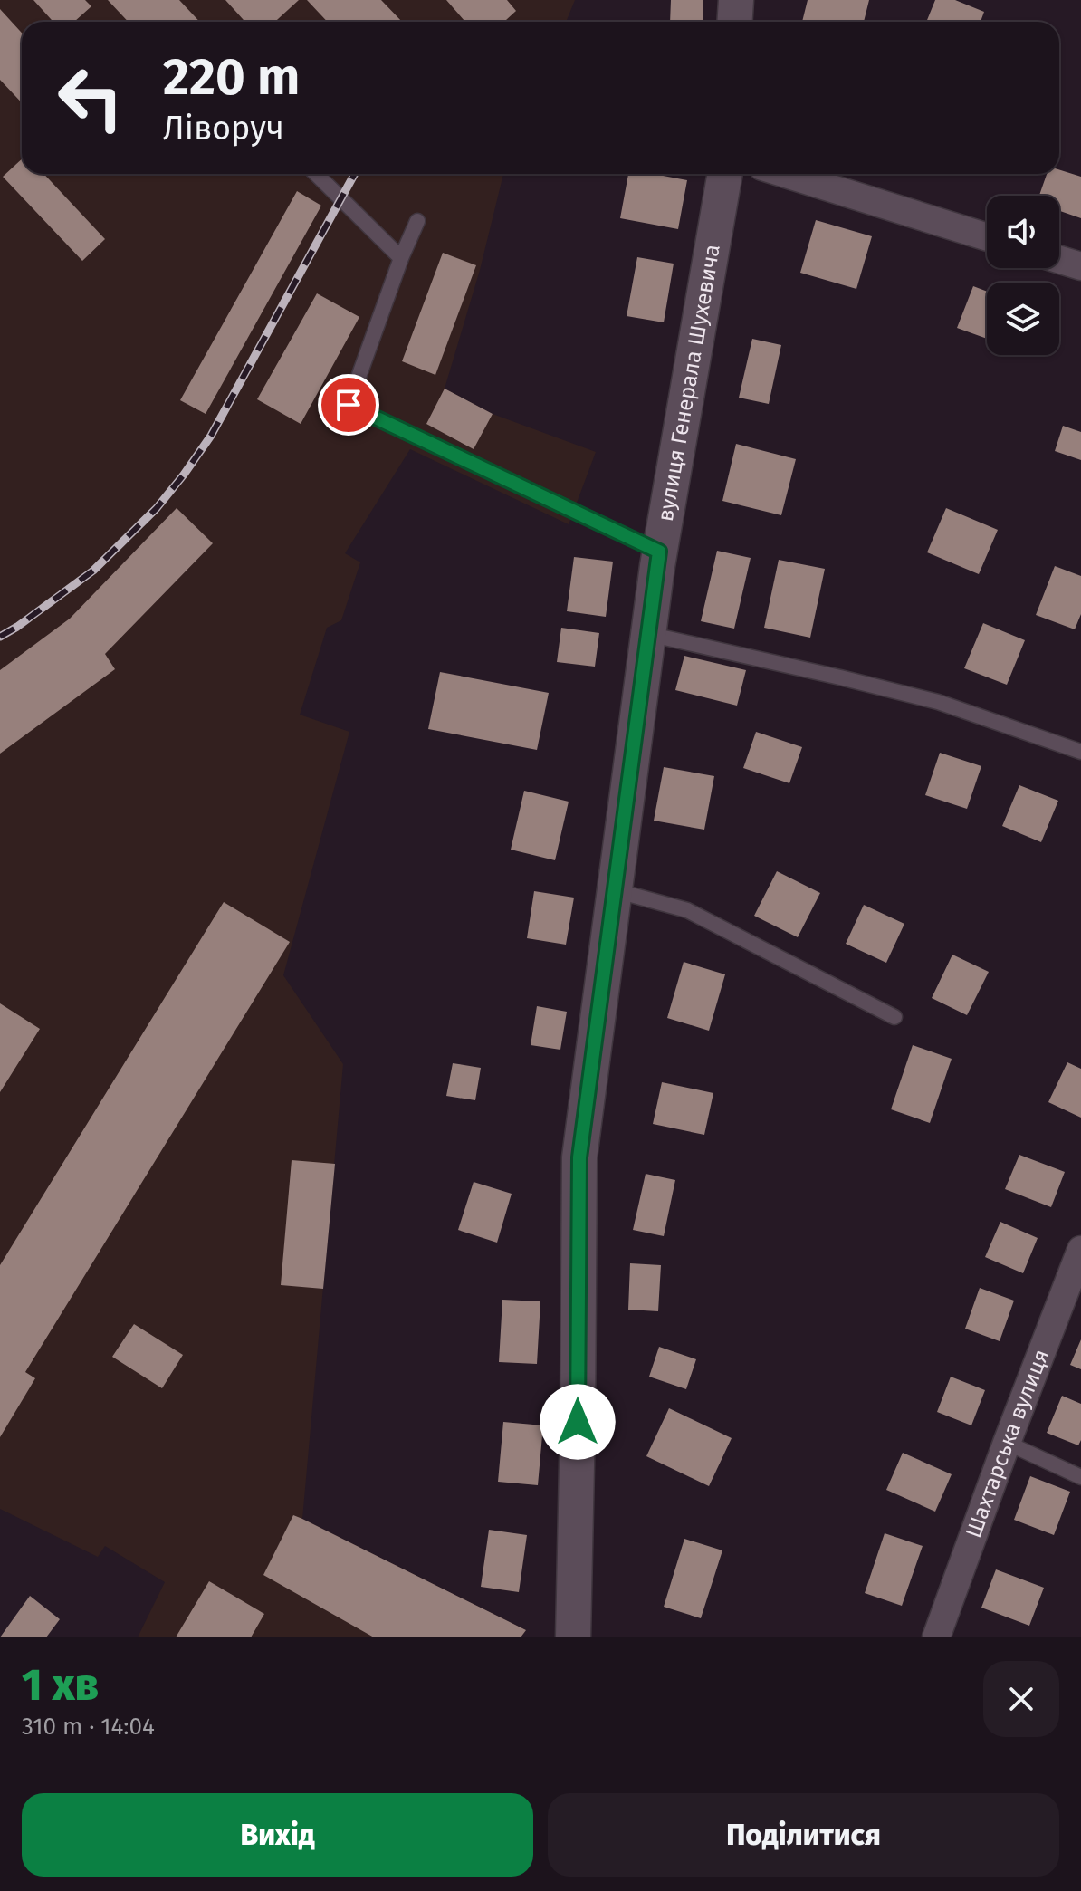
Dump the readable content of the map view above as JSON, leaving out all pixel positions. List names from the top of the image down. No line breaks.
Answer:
{"streets":{"street":["вулиця Генерала Шухевича","Шахтарська вулиця"]},"page":{"turn":["220 m","Ліворуч"],"heading":["1 хв","310 m · 14:04"],"buttons":["Вихід","Поділитися"]}}
